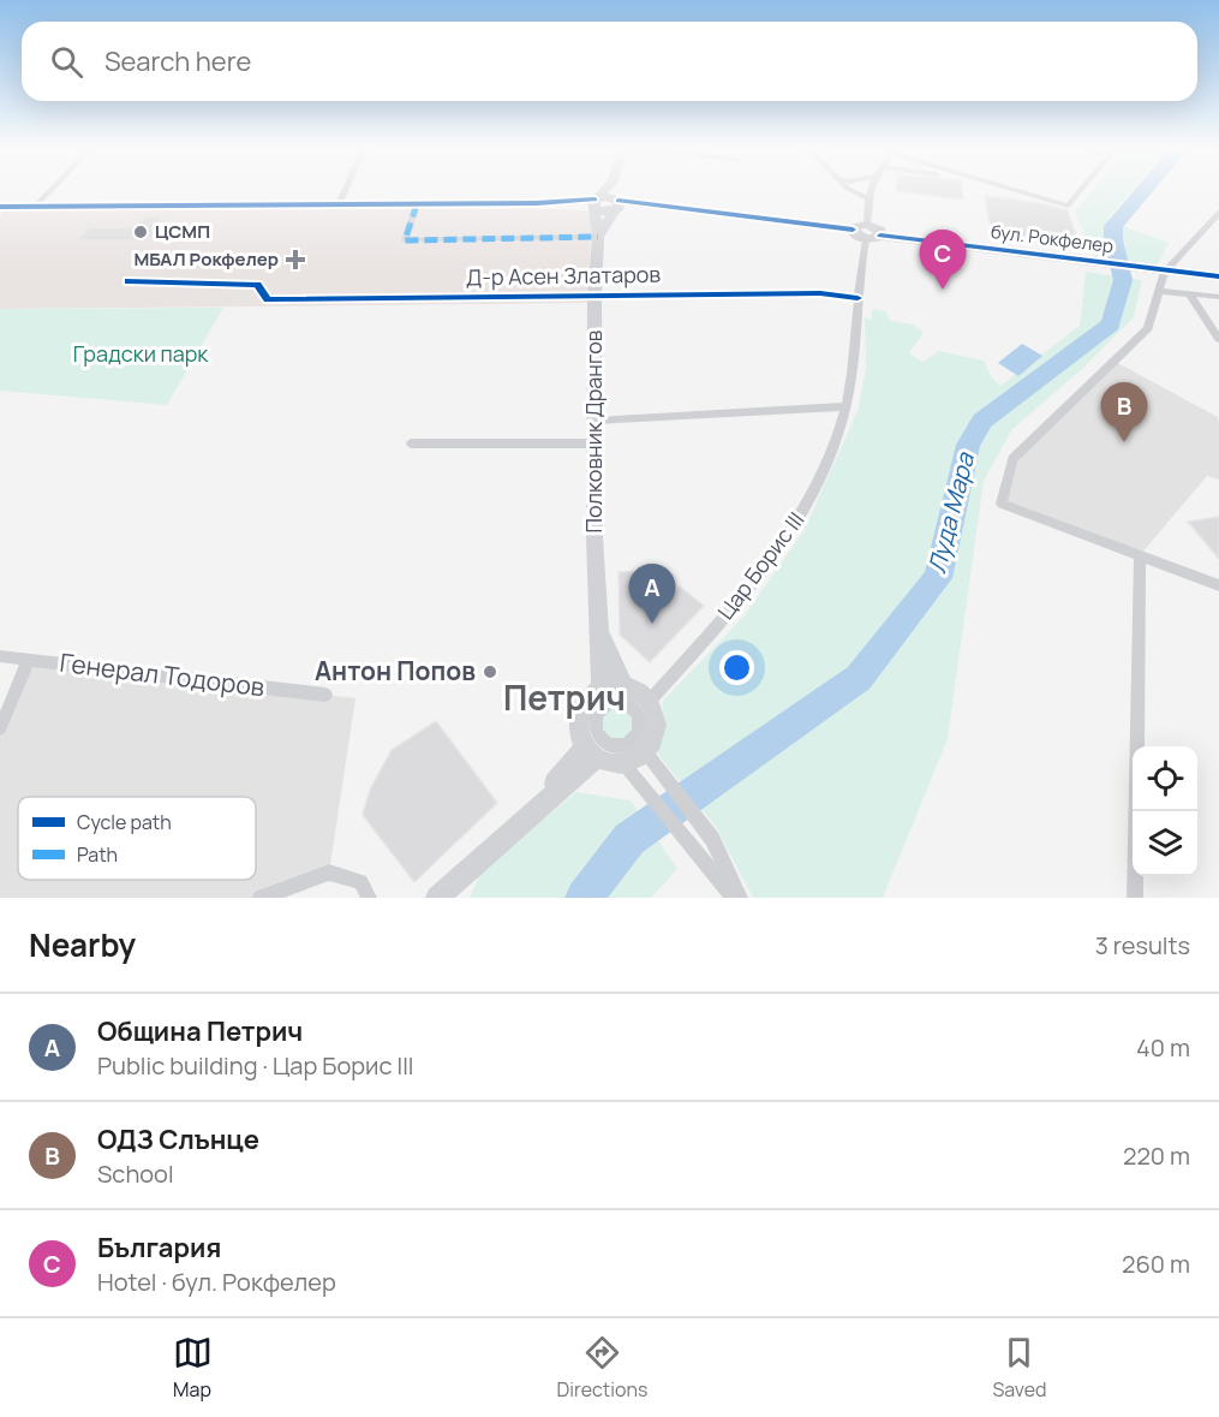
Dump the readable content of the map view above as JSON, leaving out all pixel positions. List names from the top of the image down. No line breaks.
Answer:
{"streets":{"main road":["бул. Рокфелер"],"street":["Д-р Асен Златаров","Полковник Дрангов","Цар Борис III","Генерал Тодоров"]},"crossings":[["Д-р Асен Златаров","Полковник Дрангов"],["Д-р Асен Златаров","Цар Борис III"],["Полковник Дрангов","Цар Борис III"]],"districts":["Петрич"],"water":["Луда Мара"],"parks":["Градски парк"],"places":{"other":["ЦСМП","Антон Попов"],"health":["МБАЛ Рокфелер"]},"legend":["Cycle path","Path"],"page":{"search":"Search here","pins":["C","B","A"],"heading":["Nearby","3 results"],"list":[{"mark":"A","name":"Община Петрич","note":"Public building · Цар Борис III","value":"40 m"},{"mark":"B","name":"ОДЗ Слънце","note":"School","value":"220 m"},{"mark":"C","name":"България","note":"Hotel · бул. Рокфелер","value":"260 m"}],"nav":["Map","Directions","Saved"]}}
